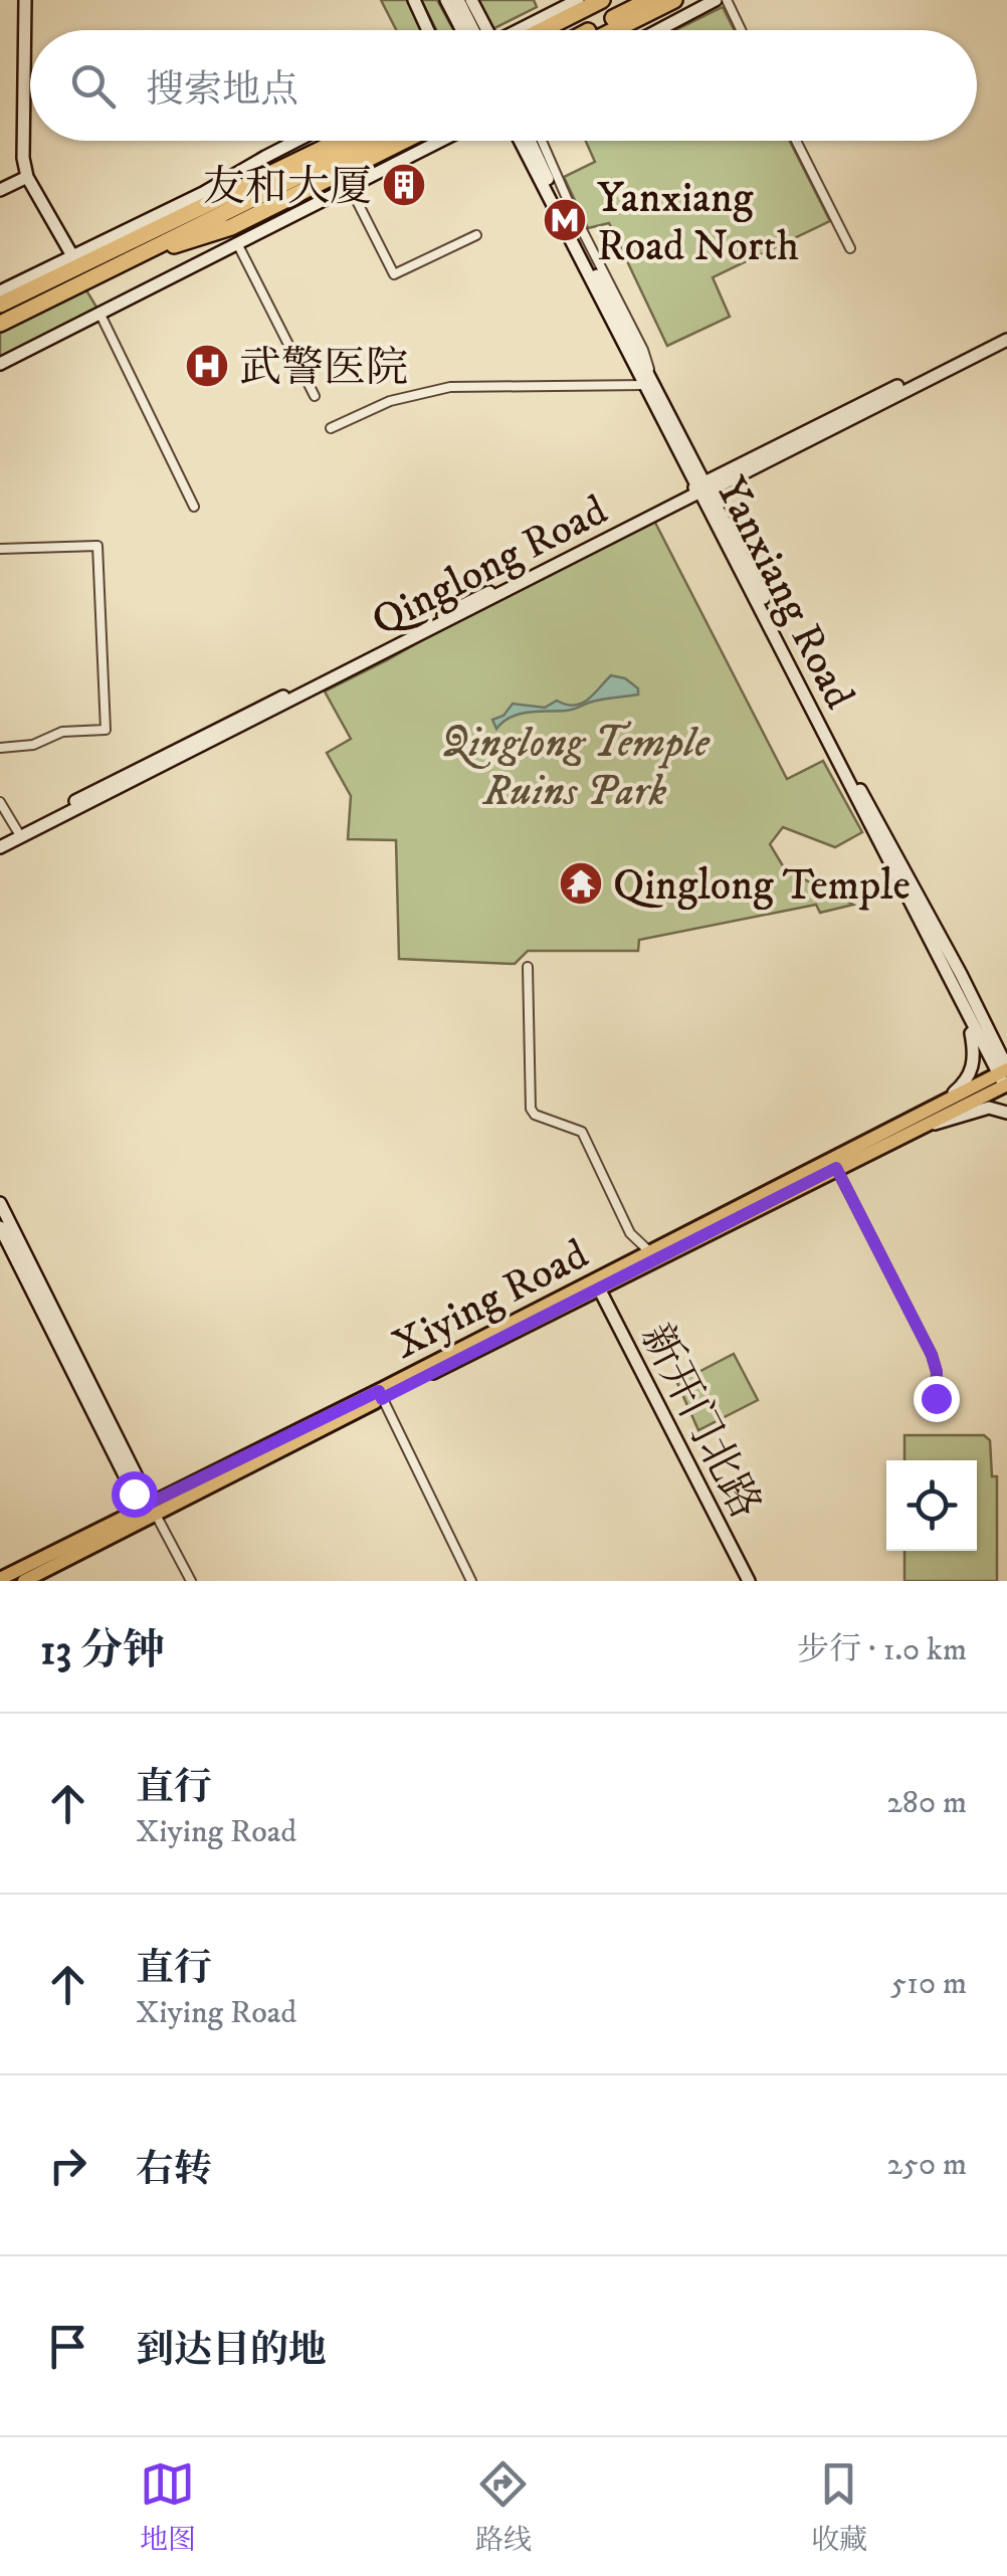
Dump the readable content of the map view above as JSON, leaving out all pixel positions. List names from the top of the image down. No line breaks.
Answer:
{"streets":{"main road":["Qinglong Road","Yanxiang Road","Xiying Road","新开门北路"]},"crossings":[["Qinglong Road","Yanxiang Road"],["Yanxiang Road","Xiying Road"],["Xiying Road","新开门北路"]],"parks":["Qinglong Temple Ruins Park"],"places":{"building":["友和大厦"],"metro station":["Yanxiang Road North"],"hospital":["武警医院"],"temple":["Qinglong Temple"]},"page":{"search":"搜索地点","heading":["13 分钟","步行 · 1.0 km"],"list":[["直行","Xiying Road","280 m"],["直行","Xiying Road","510 m"],["右转","250 m"],"到达目的地"],"nav":["地图","路线","收藏"]}}
